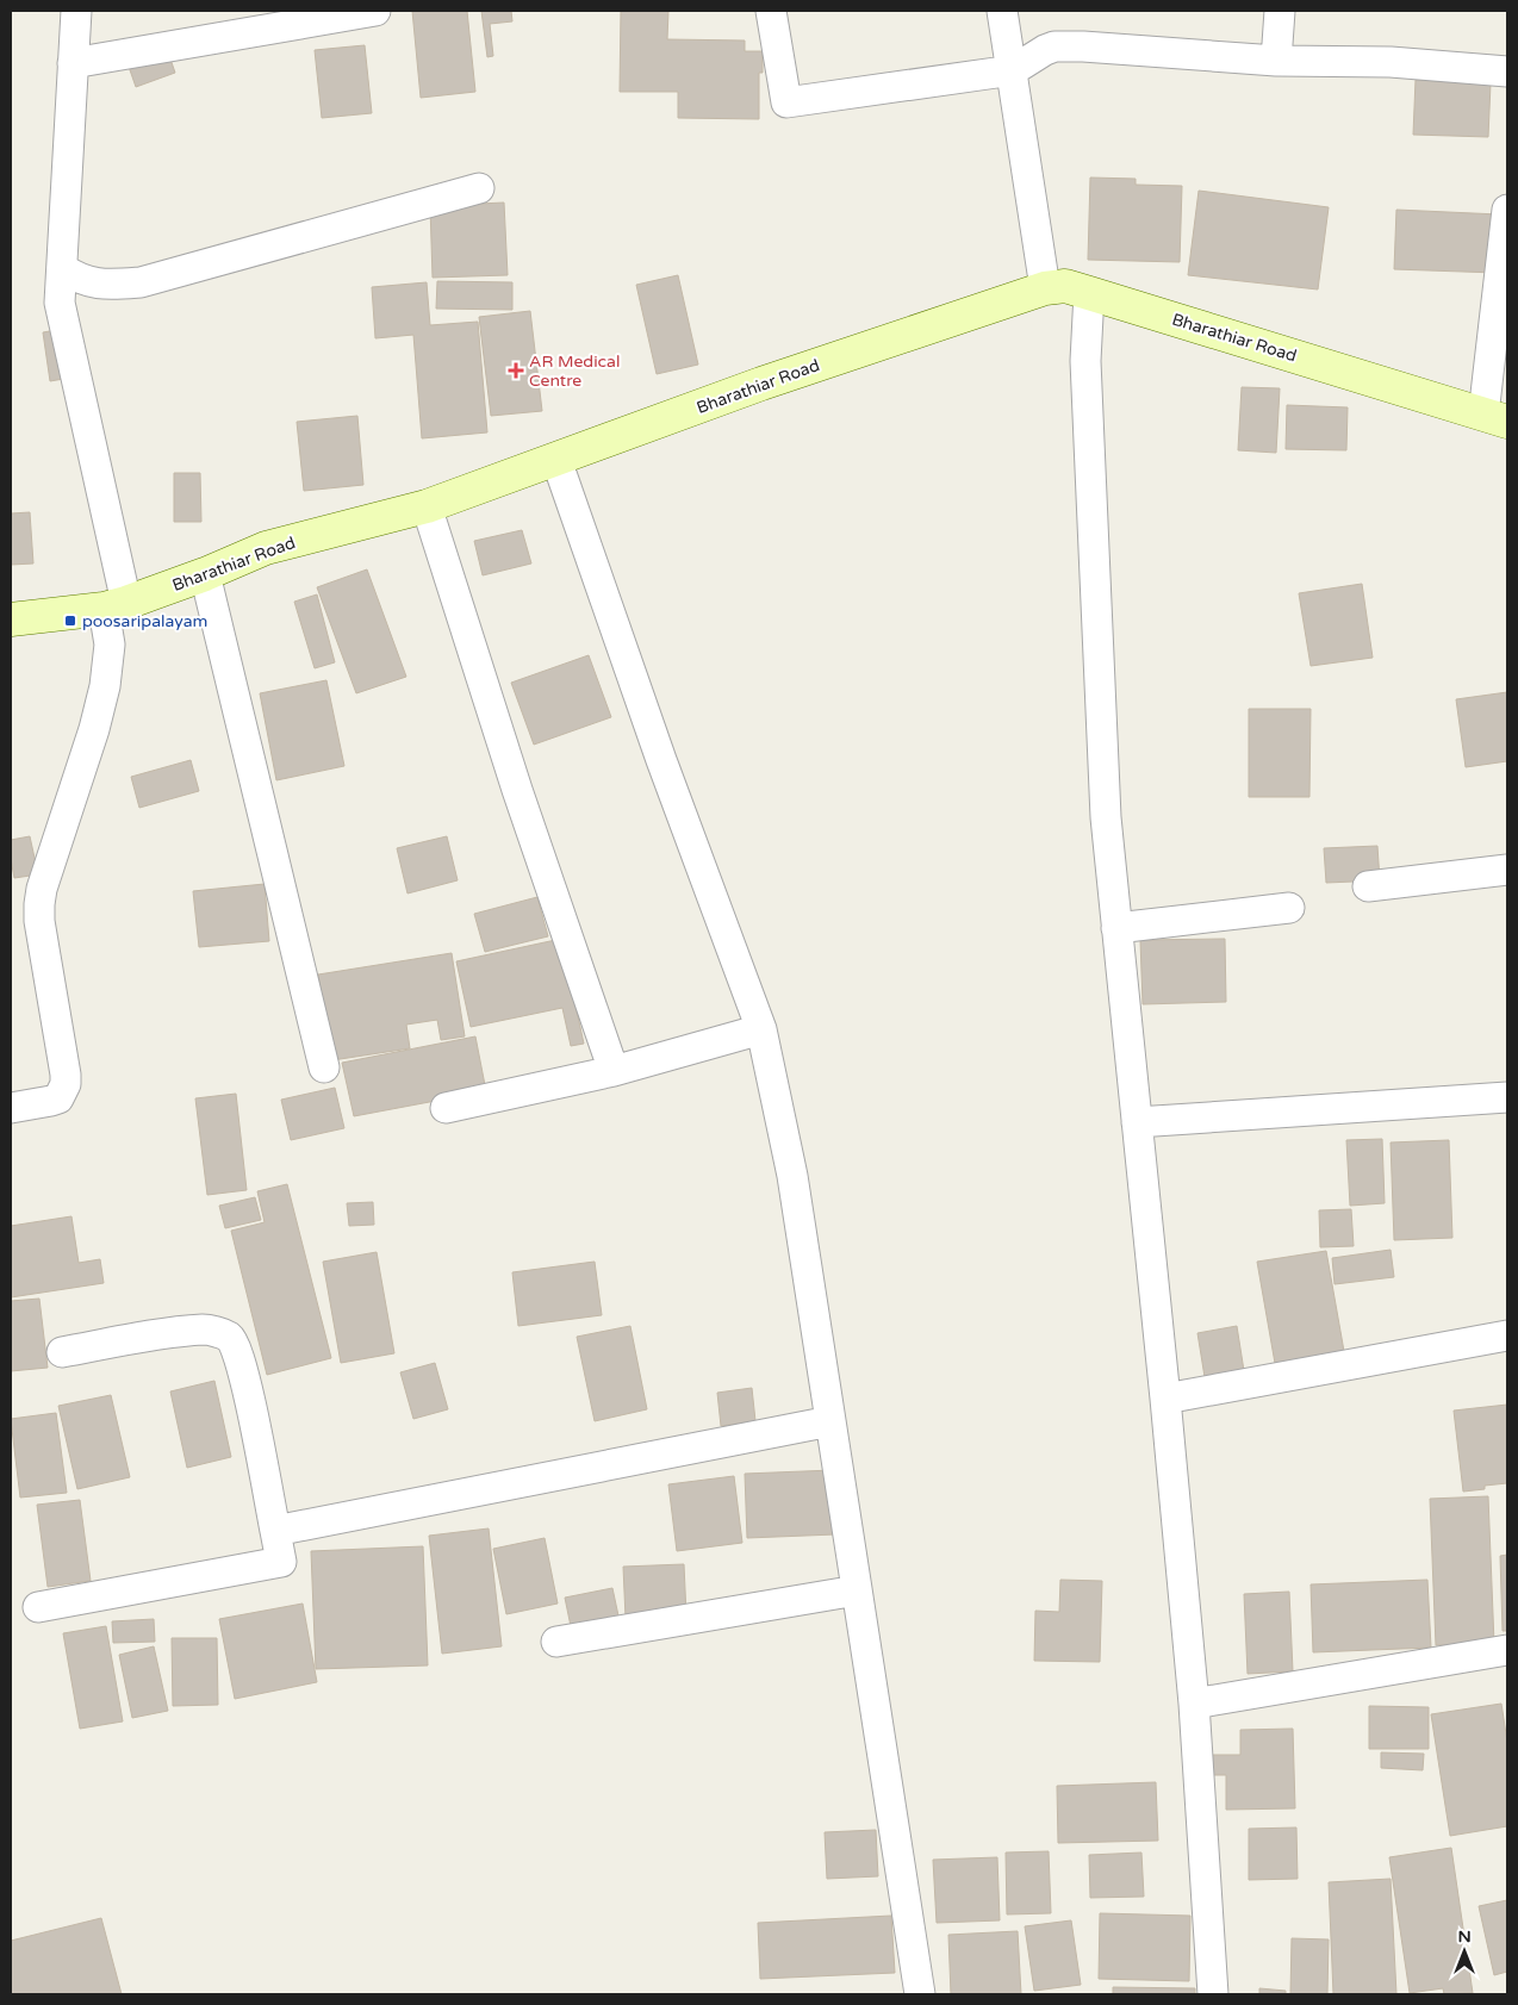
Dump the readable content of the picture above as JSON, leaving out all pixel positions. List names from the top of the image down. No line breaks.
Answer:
{"streets":{"main road":["Bharathiar Road"]},"places":{"health":["AR Medical Centre"],"transit":["poosaripalayam"]},"north":"top"}
